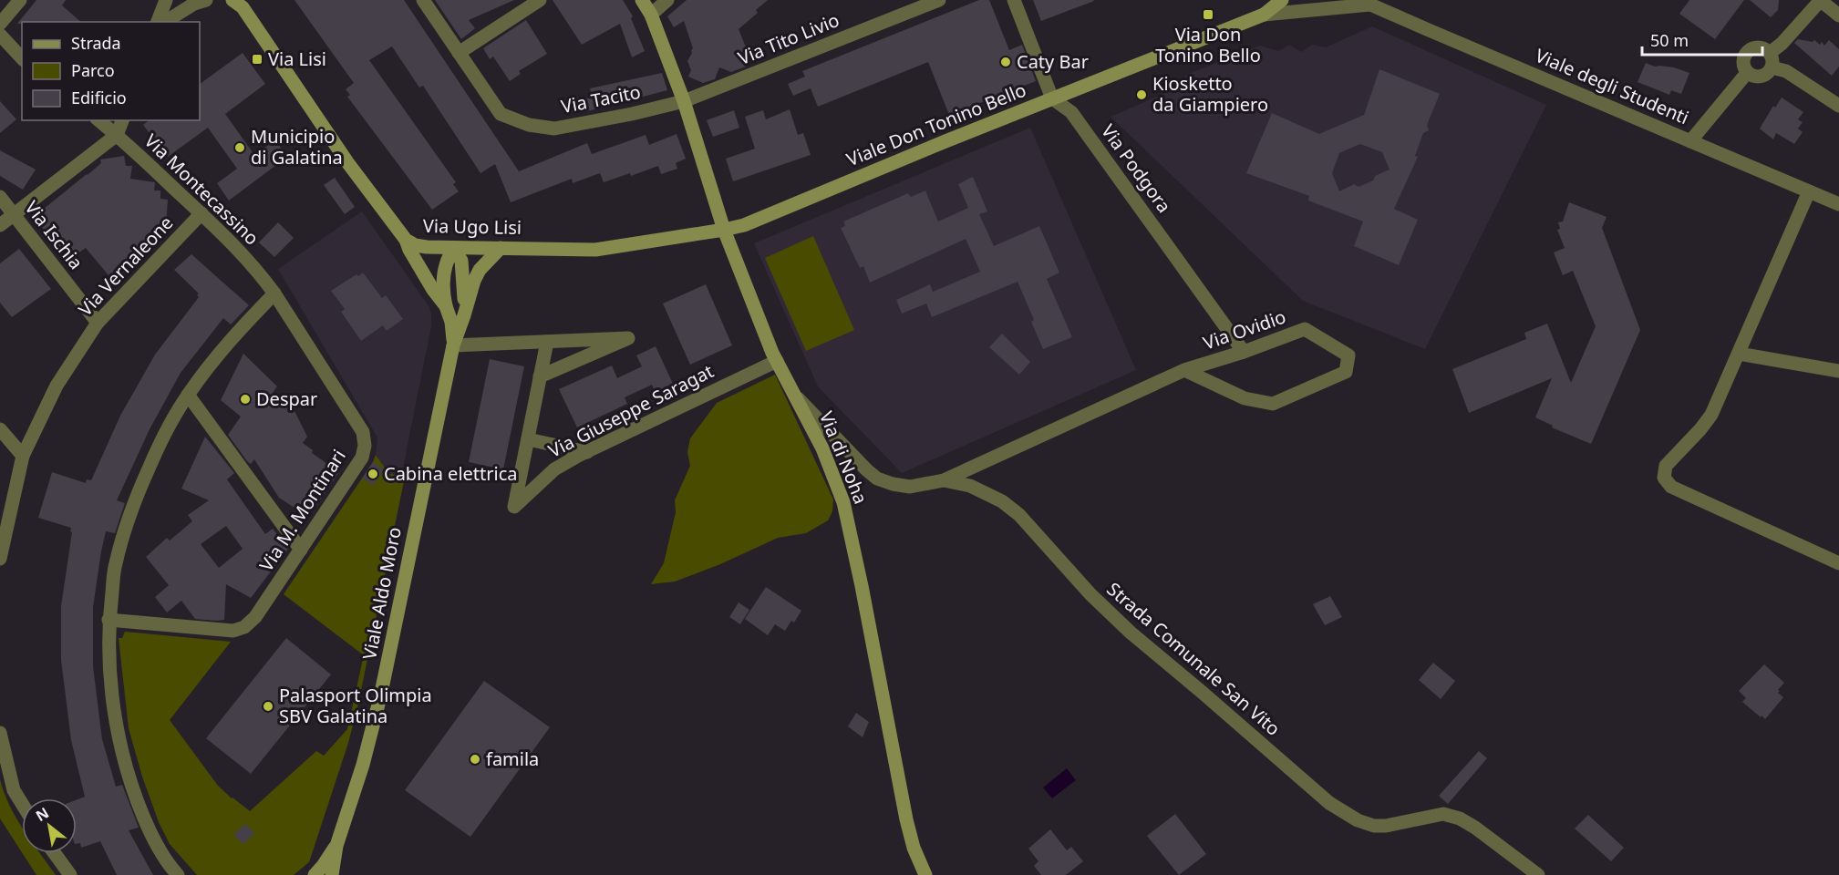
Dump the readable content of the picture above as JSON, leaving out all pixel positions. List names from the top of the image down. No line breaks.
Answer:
{"streets":{"main road":["Viale Don Tonino Bello","Via Ugo Lisi","Via di Noha","Viale Aldo Moro"],"street":["Via Tito Livio","Viale degli Studenti","Via Tacito","Via Podgora","Via Montecassino","Via Ischia","Via Vernaleone","Via Ovidio","Via Giuseppe Saragat","Via M. Montinari","Strada Comunale San Vito"]},"crossings":[["Via Tito Livio","Via Tacito"],["Via Tito Livio","Via di Noha"],["Via Tacito","Via di Noha"],["Viale Don Tonino Bello","Via Podgora"],["Viale Don Tonino Bello","Via Ugo Lisi"],["Viale Don Tonino Bello","Via di Noha"],["Via Podgora","Via Ovidio"],["Via Montecassino","Via Vernaleone"],["Via Montecassino","Via M. Montinari"],["Via Ugo Lisi","Via di Noha"],["Via Ugo Lisi","Viale Aldo Moro"],["Via Ischia","Via Vernaleone"],["Via Ovidio","Strada Comunale San Vito"],["Via Giuseppe Saragat","Via di Noha"],["Via di Noha","Strada Comunale San Vito"]],"places":{"transit":["Via Don Tonino Bello","Via Lisi"],"other":["Caty Bar","Kiosketto da Giampiero","Municipio di Galatina","Despar","Cabina elettrica","Palasport Olimpia SBV Galatina","famila"]},"legend":["Strada","Parco","Edificio"],"scale_bar":"50 m","north":"top left"}
